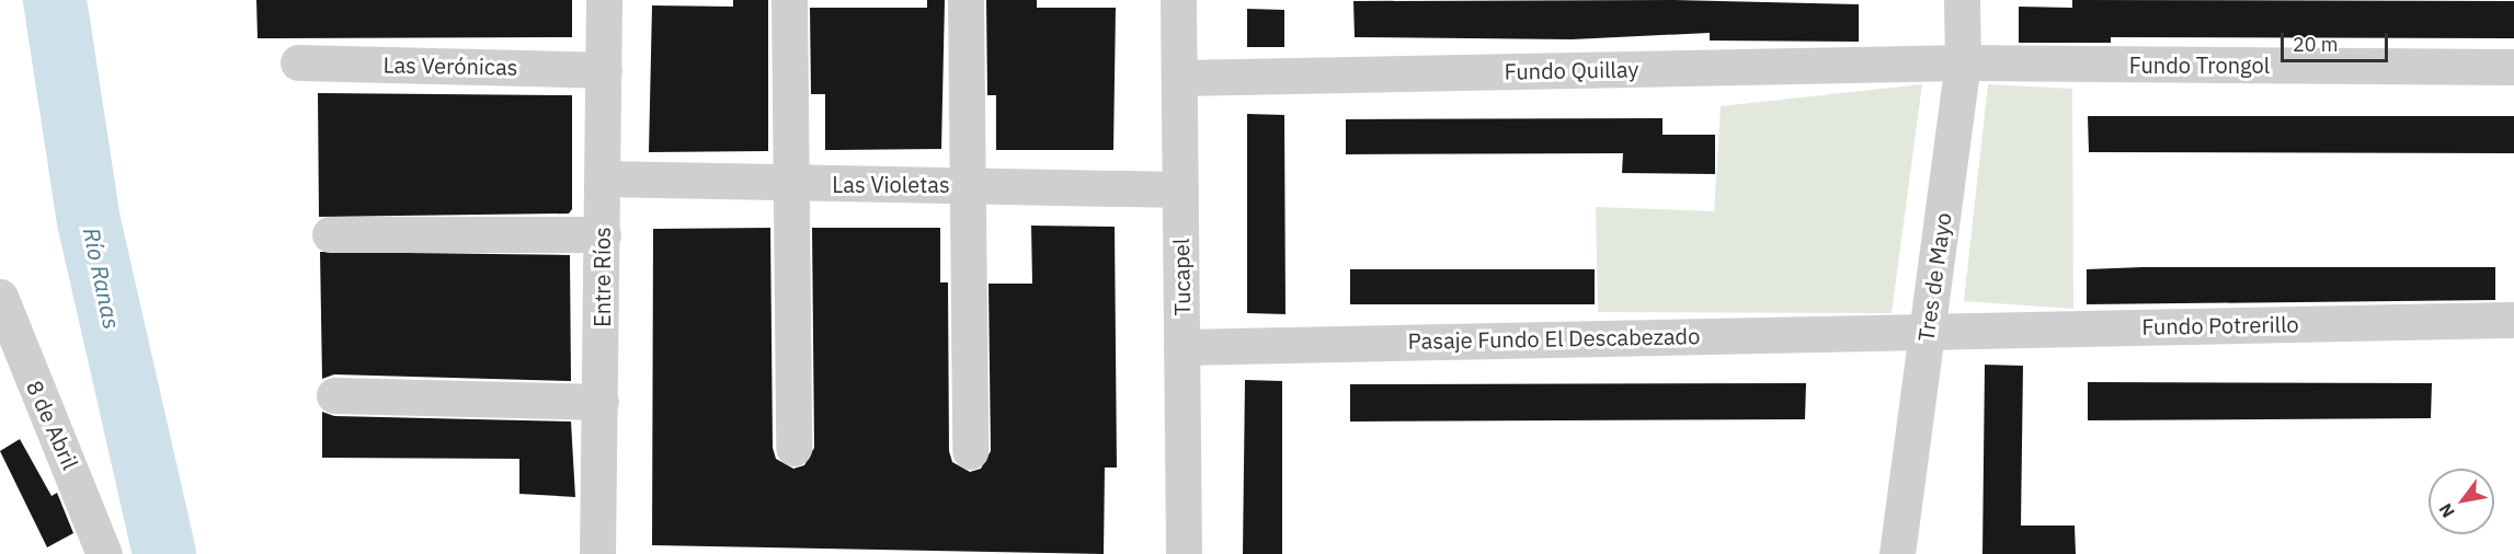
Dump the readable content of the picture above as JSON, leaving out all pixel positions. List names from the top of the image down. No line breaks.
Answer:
{"streets":{"street":["Fundo Trongol","Las Verónicas","Fundo Quillay","Las Violetas","Entre Ríos","Tucapel","Tres de Mayo","Fundo Potrerillo","Pasaje Fundo El Descabezado","8 de Abril"]},"crossings":[["Fundo Trongol","Fundo Quillay"],["Fundo Trongol","Tres de Mayo"],["Las Verónicas","Entre Ríos"],["Fundo Quillay","Tucapel"],["Fundo Quillay","Tres de Mayo"],["Las Violetas","Entre Ríos"],["Las Violetas","Tucapel"],["Tucapel","Pasaje Fundo El Descabezado"],["Tres de Mayo","Fundo Potrerillo"],["Tres de Mayo","Pasaje Fundo El Descabezado"],["Fundo Potrerillo","Pasaje Fundo El Descabezado"]],"water":["Río Ranas"],"scale_bar":"20 m","north":"bottom left"}
